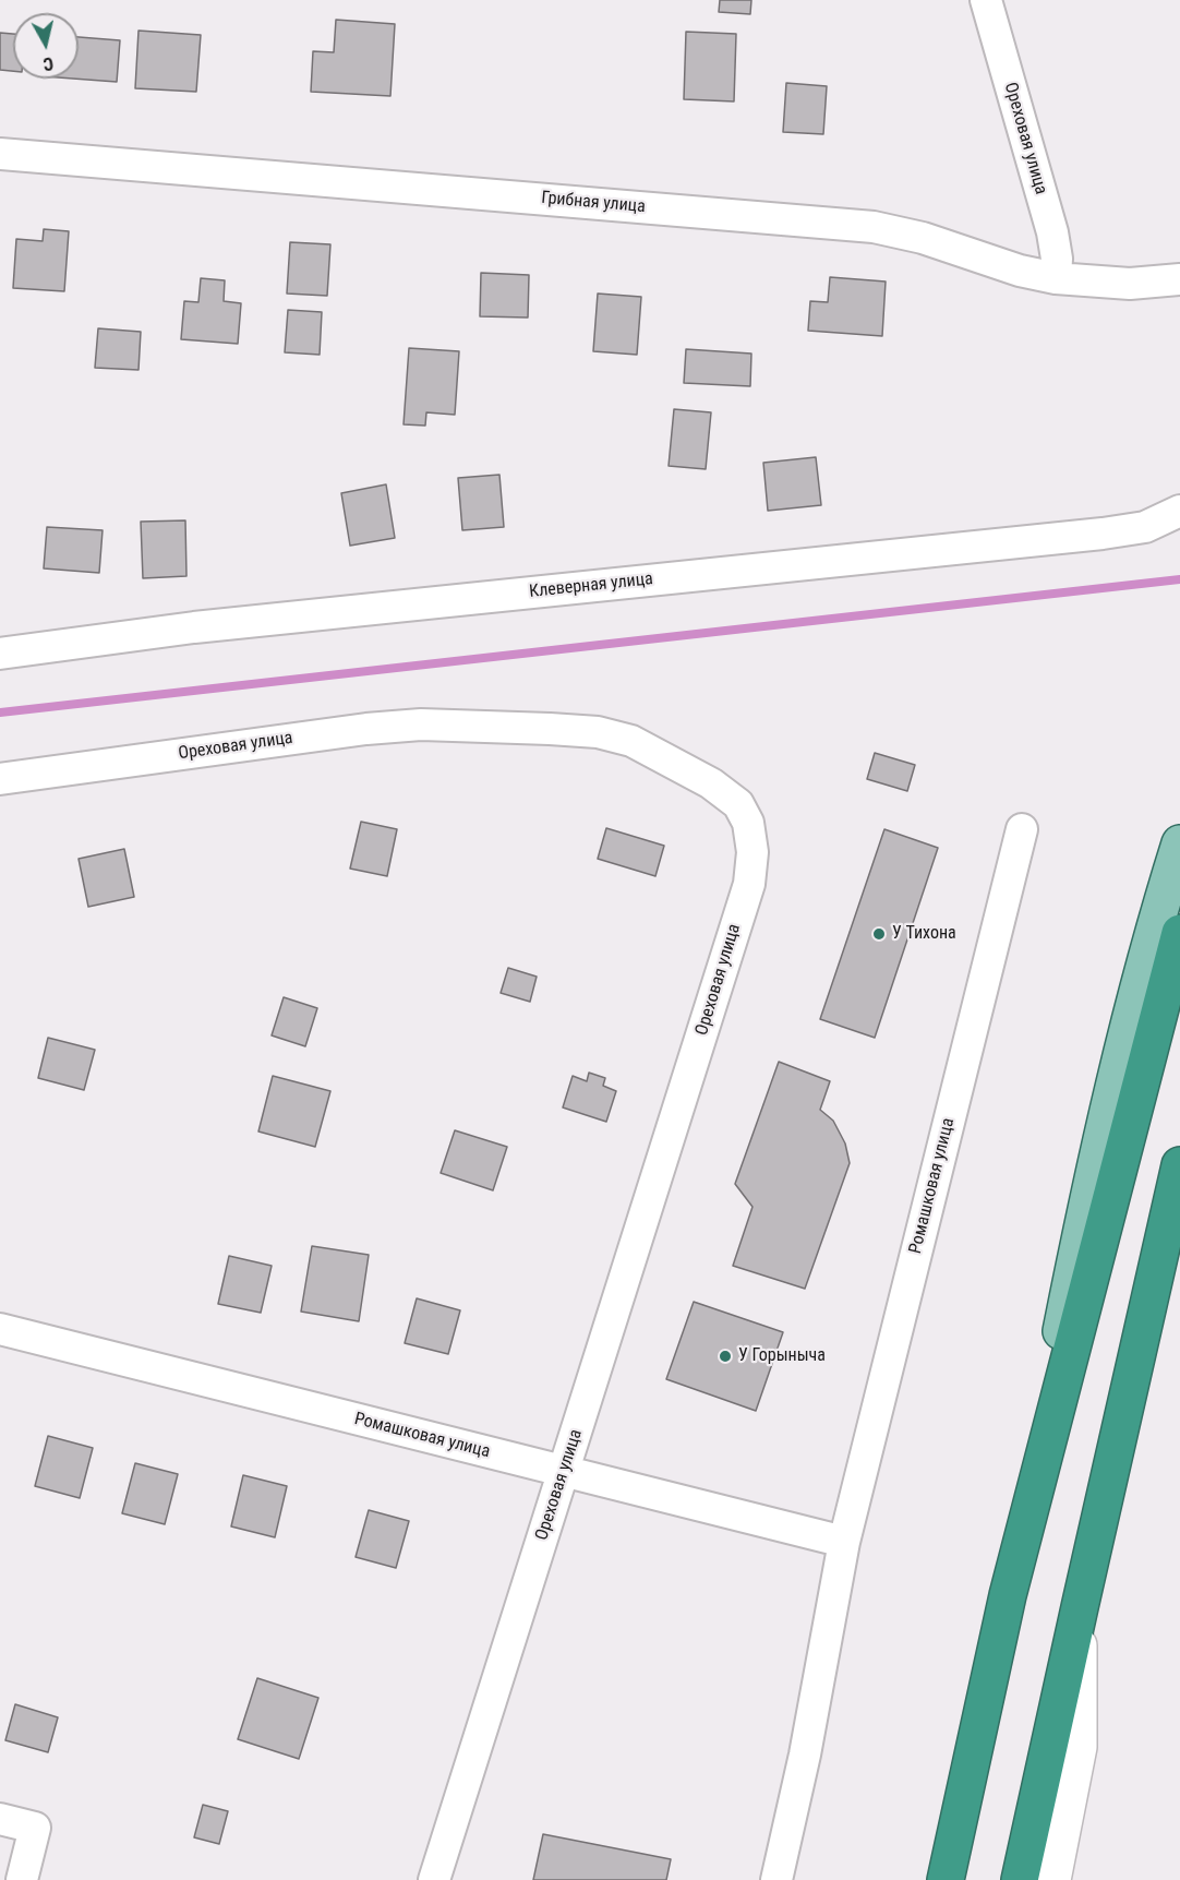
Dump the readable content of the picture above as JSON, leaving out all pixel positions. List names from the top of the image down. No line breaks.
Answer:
{"streets":{"street":["Ореховая улица","Грибная улица","Клеверная улица","Ромашковая улица"]},"crossings":[["Ореховая улица","Грибная улица"],["Ореховая улица","Ромашковая улица"]],"places":["У Тихона","У Горыныча"],"north":"bottom"}
